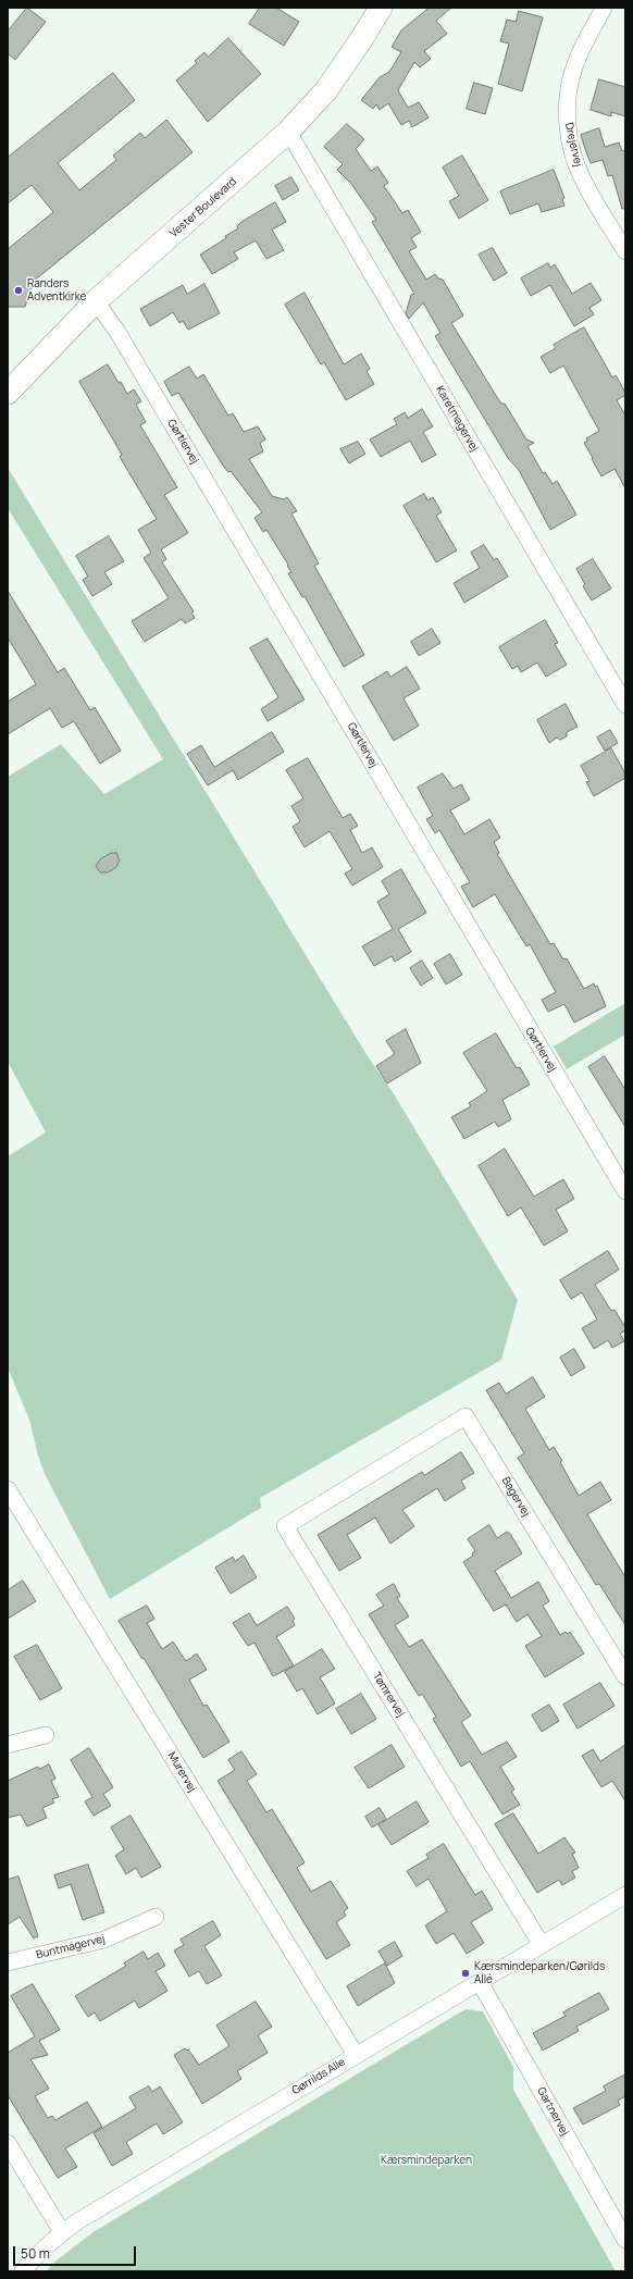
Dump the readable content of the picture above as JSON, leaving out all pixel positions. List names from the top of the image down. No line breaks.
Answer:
{"streets":{"main road":["Vester Boulevard"],"street":["Drejervej","Karetmagervej","Gørtlervej","Bagervej","Tømrervej","Murervej","Buntmagervej","Gørrilds Alle","Gartnervej"]},"crossings":[["Vester Boulevard","Karetmagervej"],["Vester Boulevard","Gørtlervej"],["Bagervej","Tømrervej"],["Tømrervej","Gørrilds Alle"],["Murervej","Gørrilds Alle"],["Gørrilds Alle","Gartnervej"]],"parks":["Kærsmindeparken"],"places":["Randers Adventkirke","Kærsmindeparken/Gørilds Allé"],"scale_bar":"50 m"}
